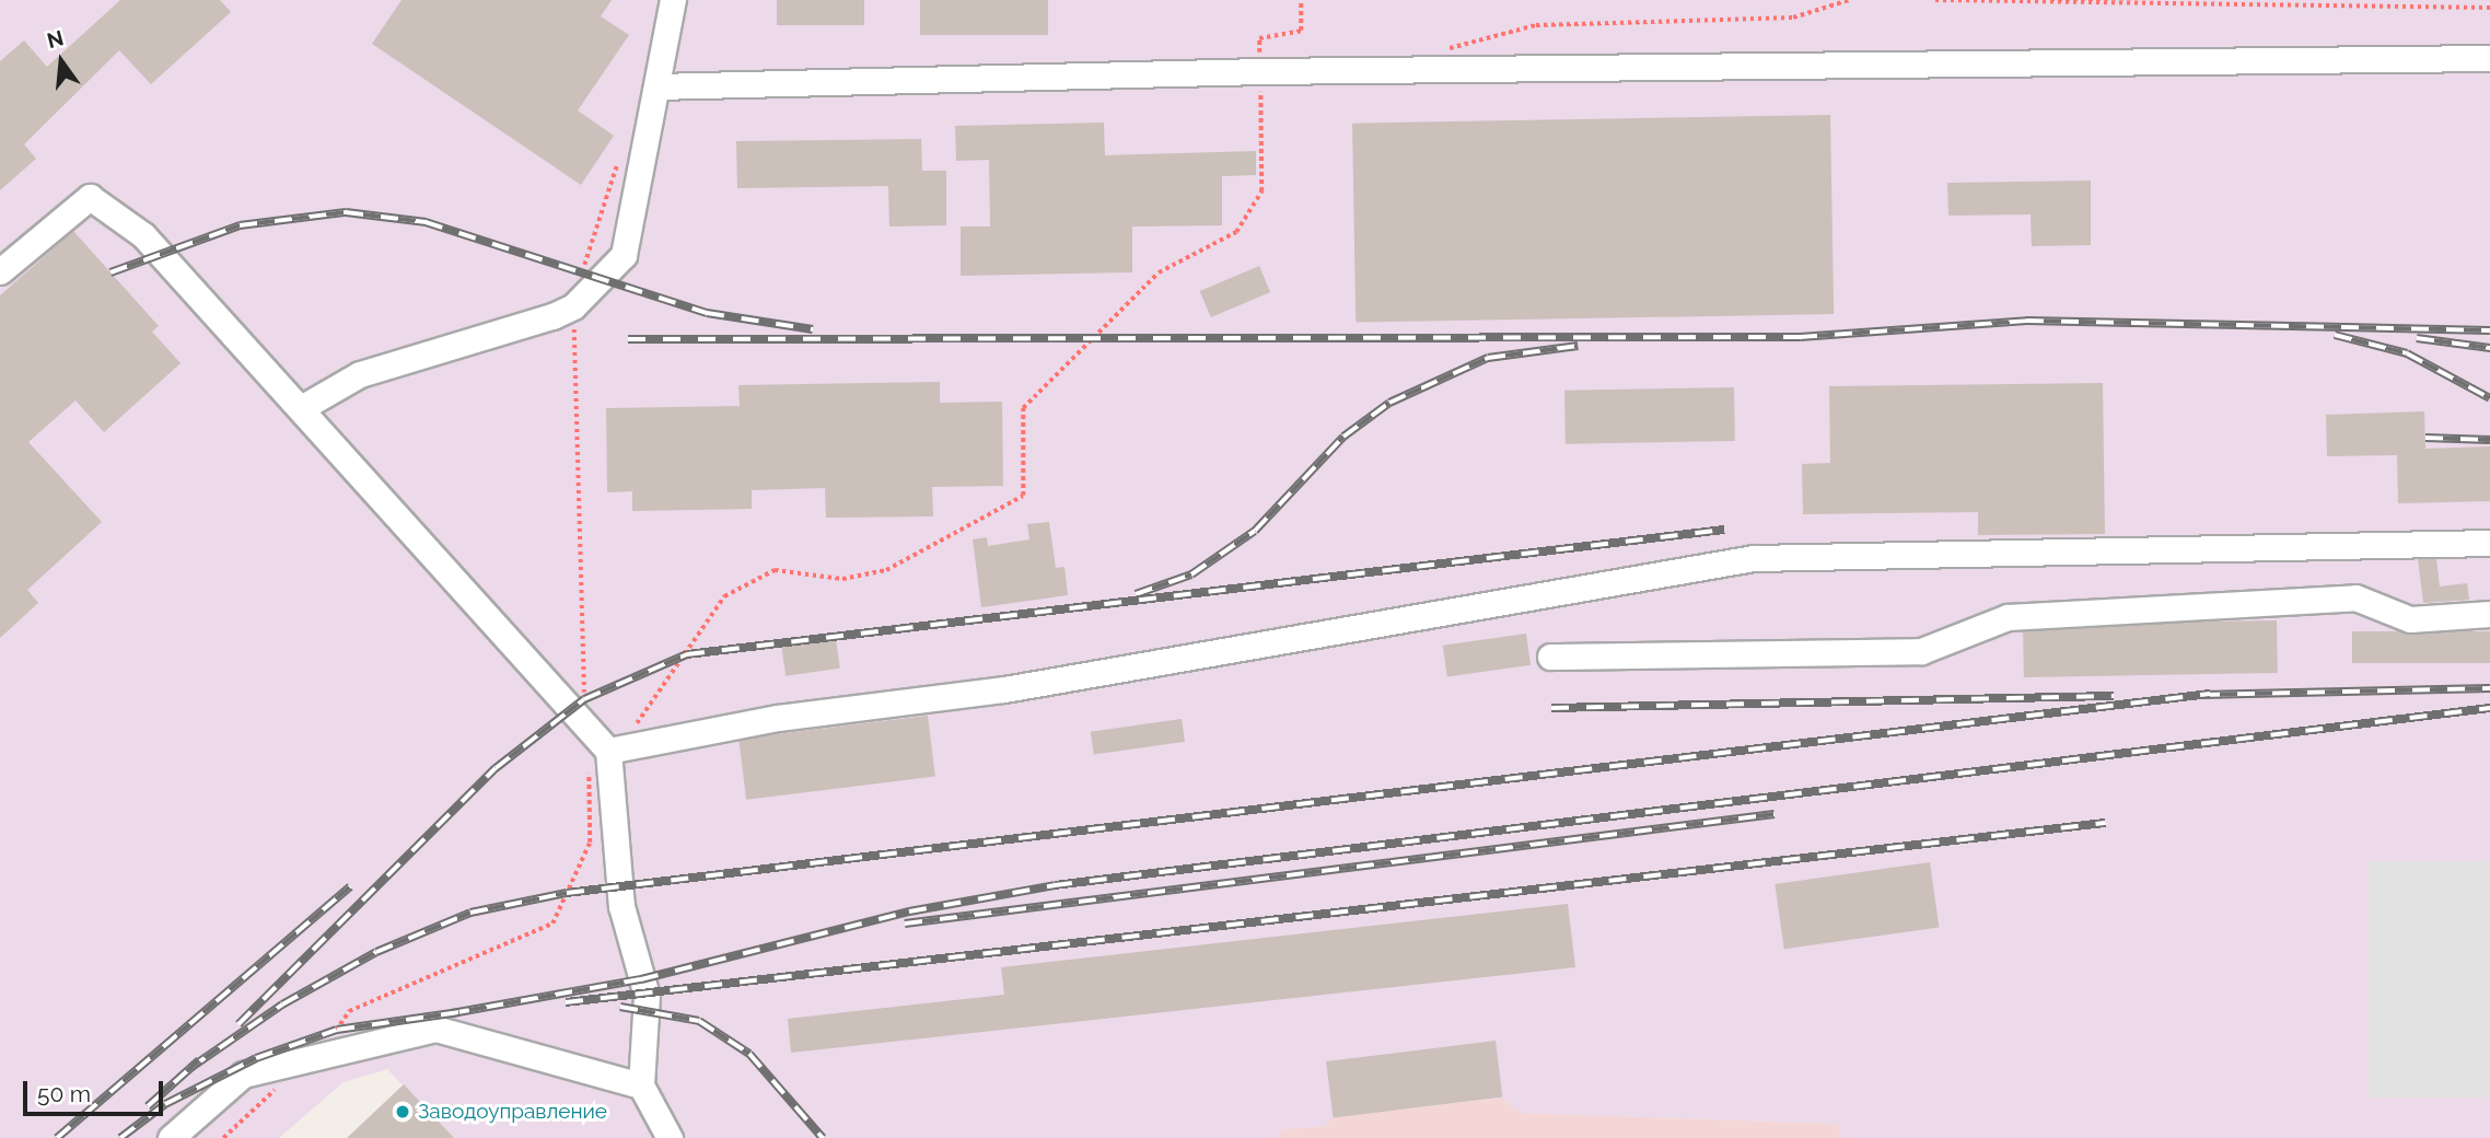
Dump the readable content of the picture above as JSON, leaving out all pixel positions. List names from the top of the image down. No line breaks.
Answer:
{"places":["Заводоуправление"],"scale_bar":"50 m","north":"top"}
